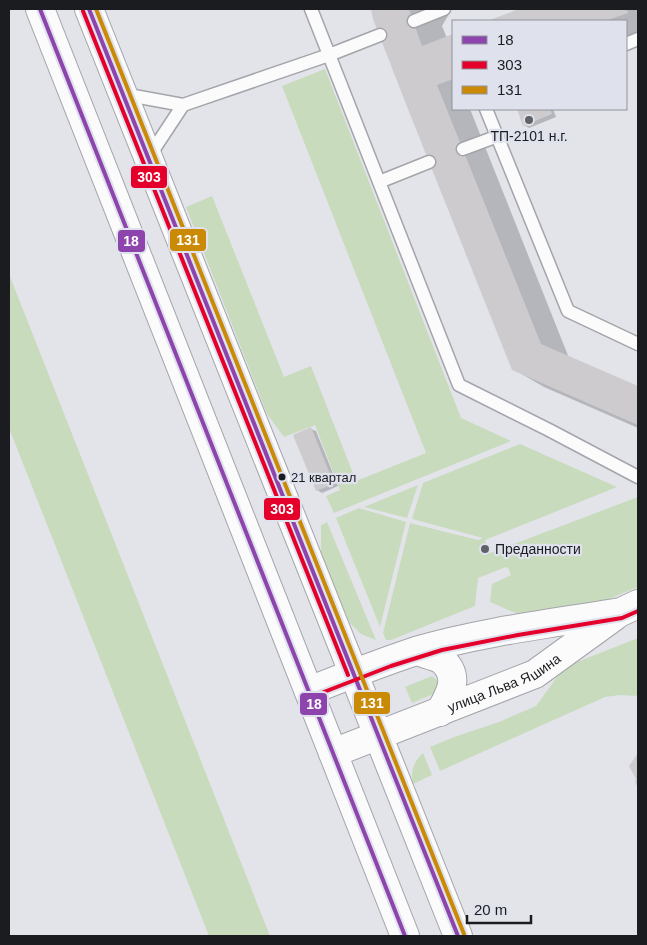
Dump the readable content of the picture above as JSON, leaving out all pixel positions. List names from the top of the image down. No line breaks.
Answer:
{"streets":{"main road":["улица Льва Яшина"]},"places":["ТП-2101 н.г.","21 квартал","Преданности"],"lines":["transit line 18","transit line 131","transit line 303"],"legend":["18","303","131"],"scale_bar":"20 m"}
